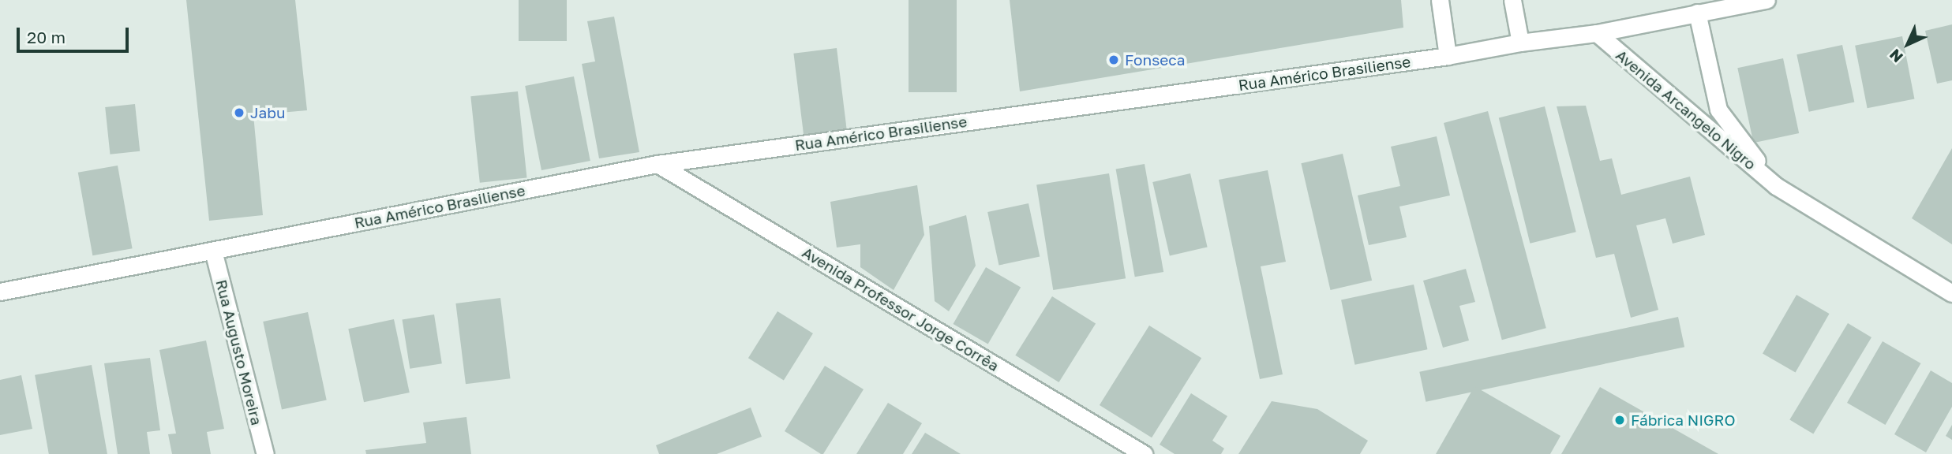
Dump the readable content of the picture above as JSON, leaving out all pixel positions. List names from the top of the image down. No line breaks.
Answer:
{"streets":{"street":["Rua Américo Brasiliense","Avenida Arcangelo Nigro","Avenida Professor Jorge Corrêa","Rua Augusto Moreira"]},"crossings":[["Rua Américo Brasiliense","Avenida Arcangelo Nigro"],["Rua Américo Brasiliense","Avenida Professor Jorge Corrêa"],["Rua Américo Brasiliense","Rua Augusto Moreira"]],"places":["Fonseca","Jabu","Fábrica NIGRO"],"scale_bar":"20 m","north":"bottom left"}
